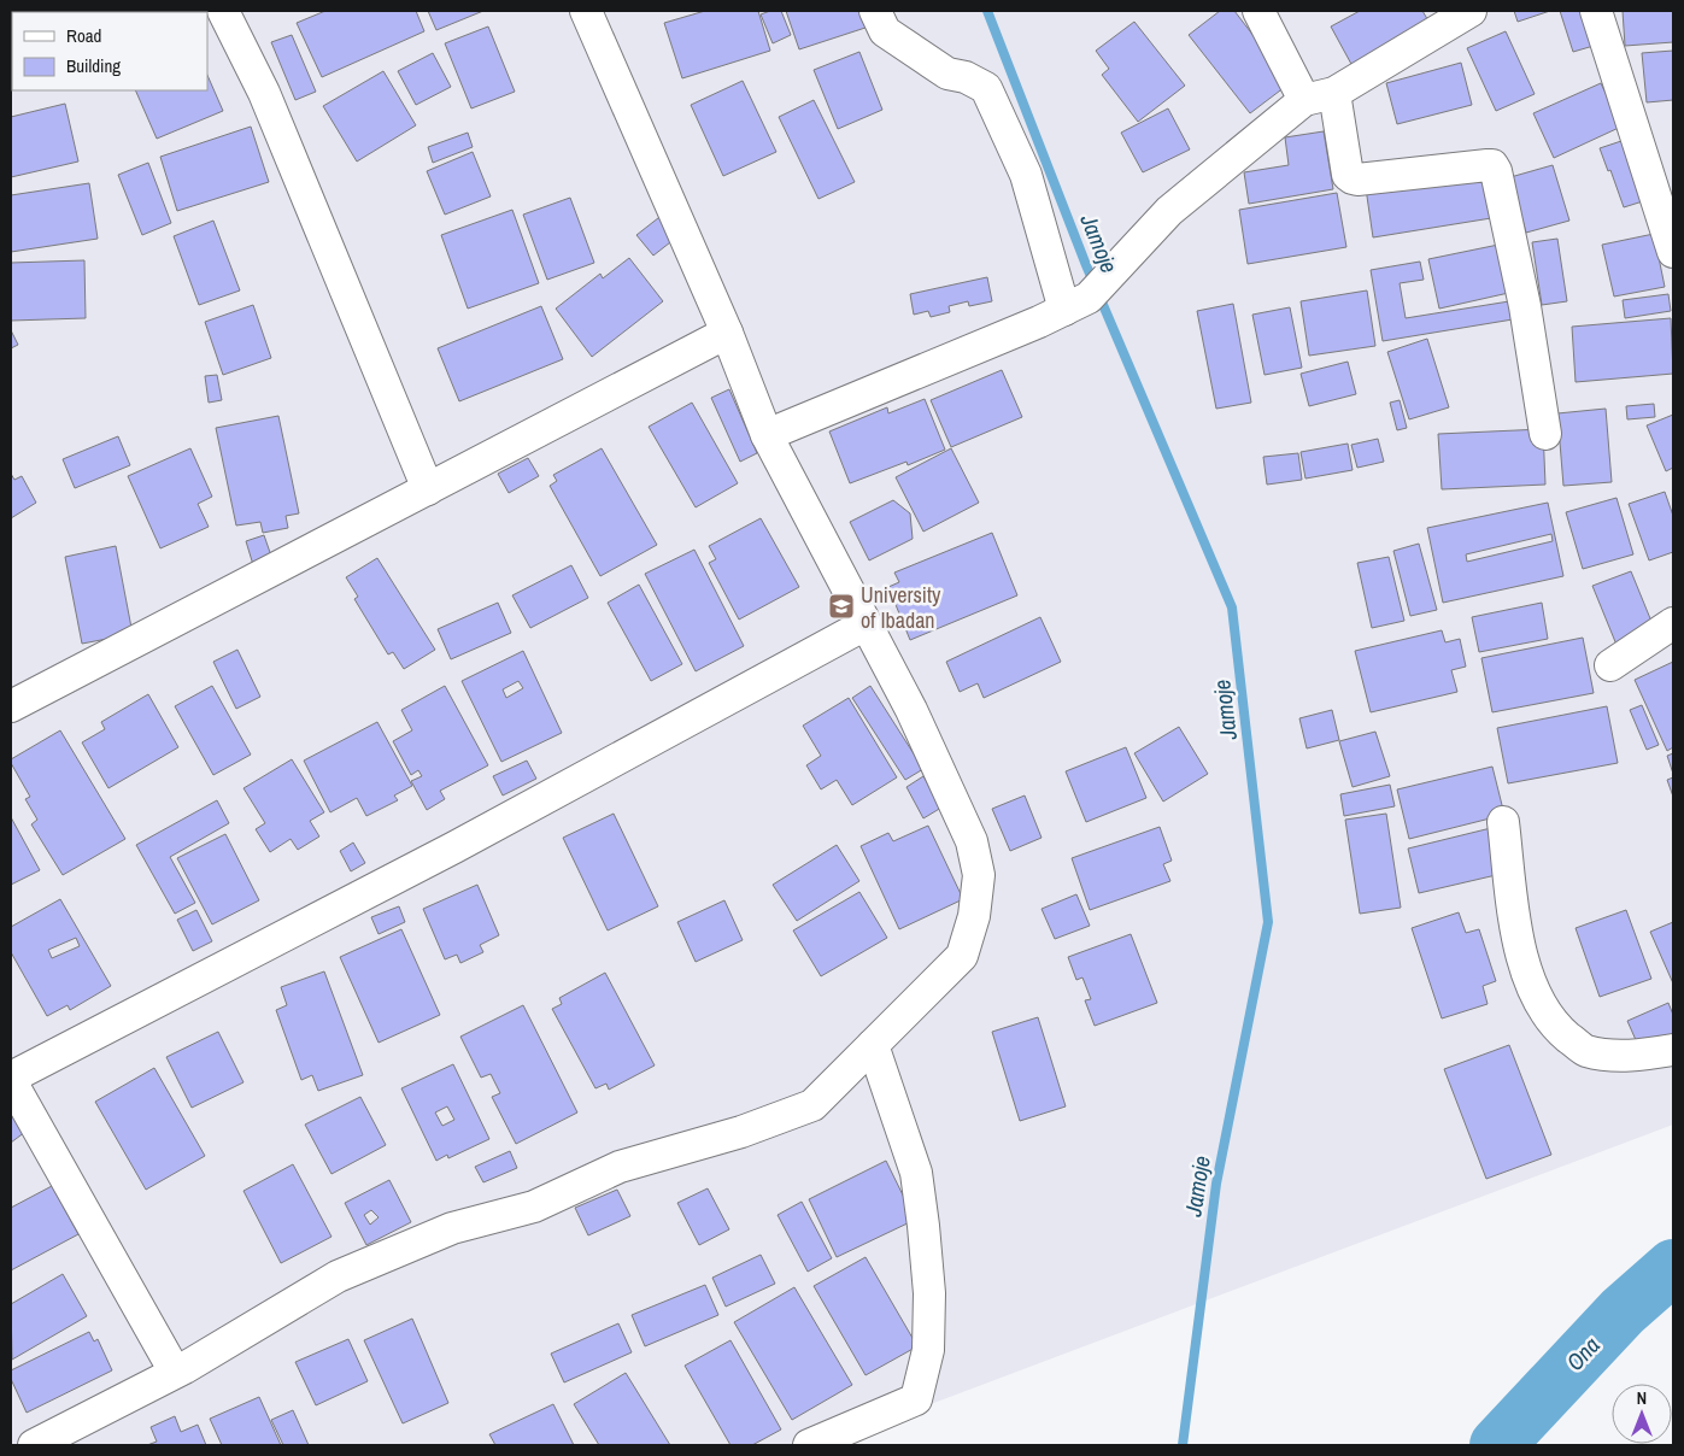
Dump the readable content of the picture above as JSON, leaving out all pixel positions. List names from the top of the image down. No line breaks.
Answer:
{"water":["Jamoje","Ona"],"places":{"school or university":["University of Ibadan"]},"legend":["Road","Building"],"north":"top"}
